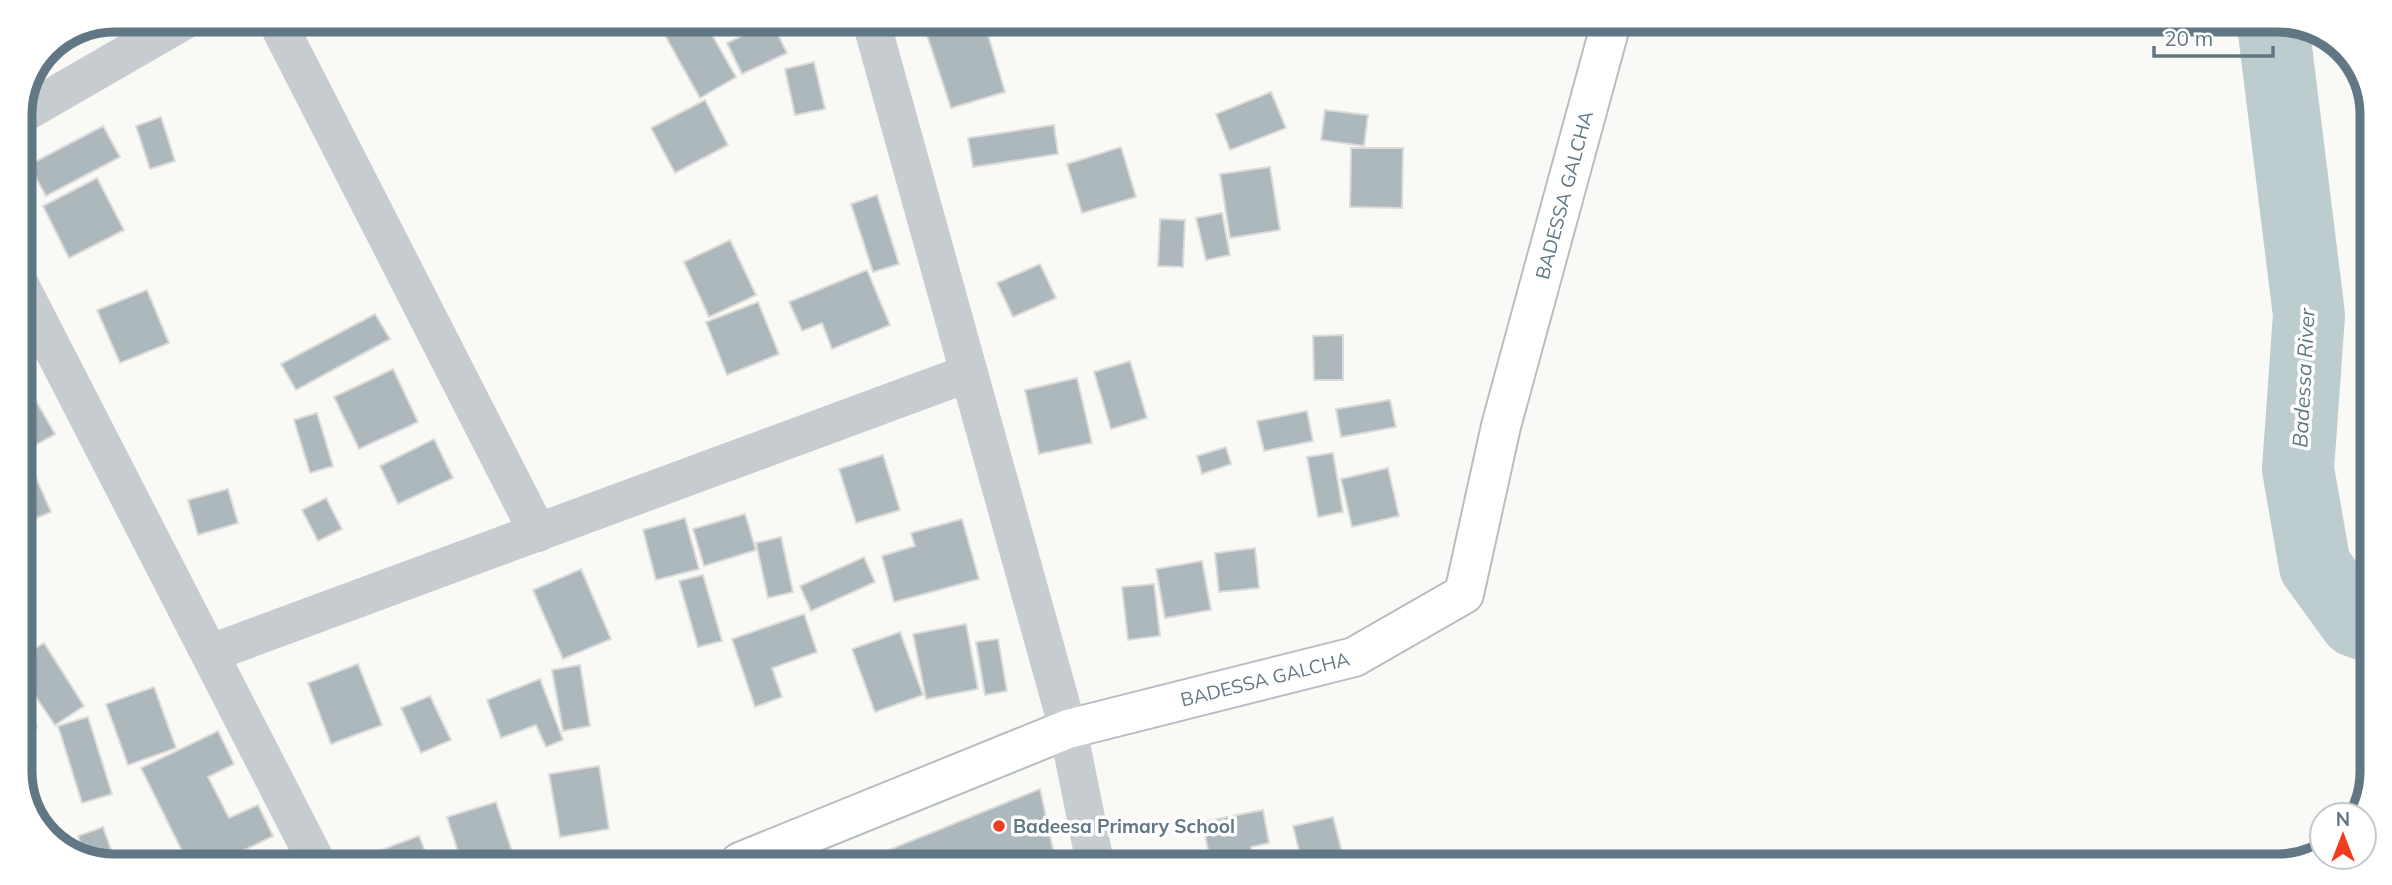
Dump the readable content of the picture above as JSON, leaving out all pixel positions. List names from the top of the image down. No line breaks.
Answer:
{"streets":{"street":["BADESSA GALCHA"]},"water":["Badessa River"],"places":["Badeesa Primary School"],"scale_bar":"20 m","north":"top"}
